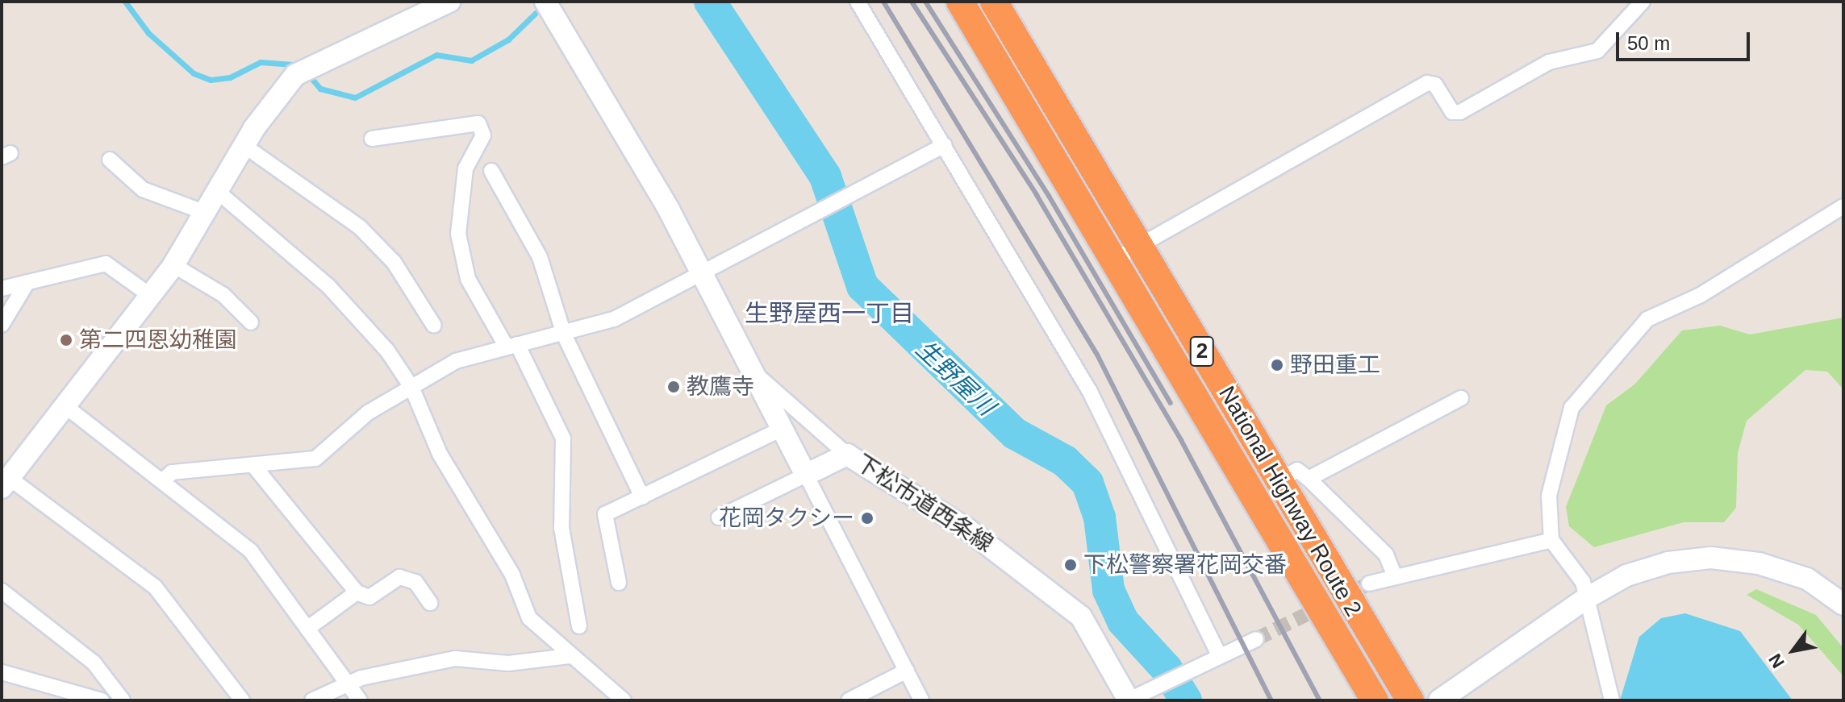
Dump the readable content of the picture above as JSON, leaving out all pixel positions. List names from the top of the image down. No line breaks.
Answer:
{"streets":{"highway":["2","National Highway Route 2"],"street":["下松市道西条線"]},"districts":["生野屋西一丁目"],"water":["生野屋川"],"places":["第二四恩幼稚園","野田重工","教鷹寺","花岡タクシー","下松警察署花岡交番"],"scale_bar":"50 m","north":"bottom left"}
